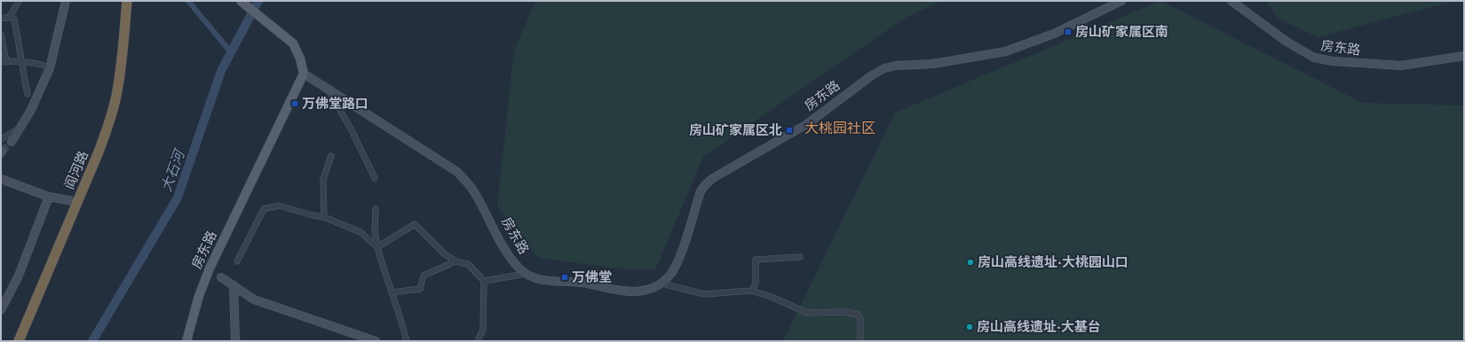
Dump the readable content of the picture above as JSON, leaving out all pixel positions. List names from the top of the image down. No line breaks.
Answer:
{"streets":{"highway":["阎河路"],"main road":["房东路"]},"districts":["大桃园社区"],"water":["大石河"],"places":{"transit":["房山矿家属区南","万佛堂路口","房山矿家属区北","万佛堂"],"other":["房山高线遗址·大桃园山口","房山高线遗址·大基台"]}}
